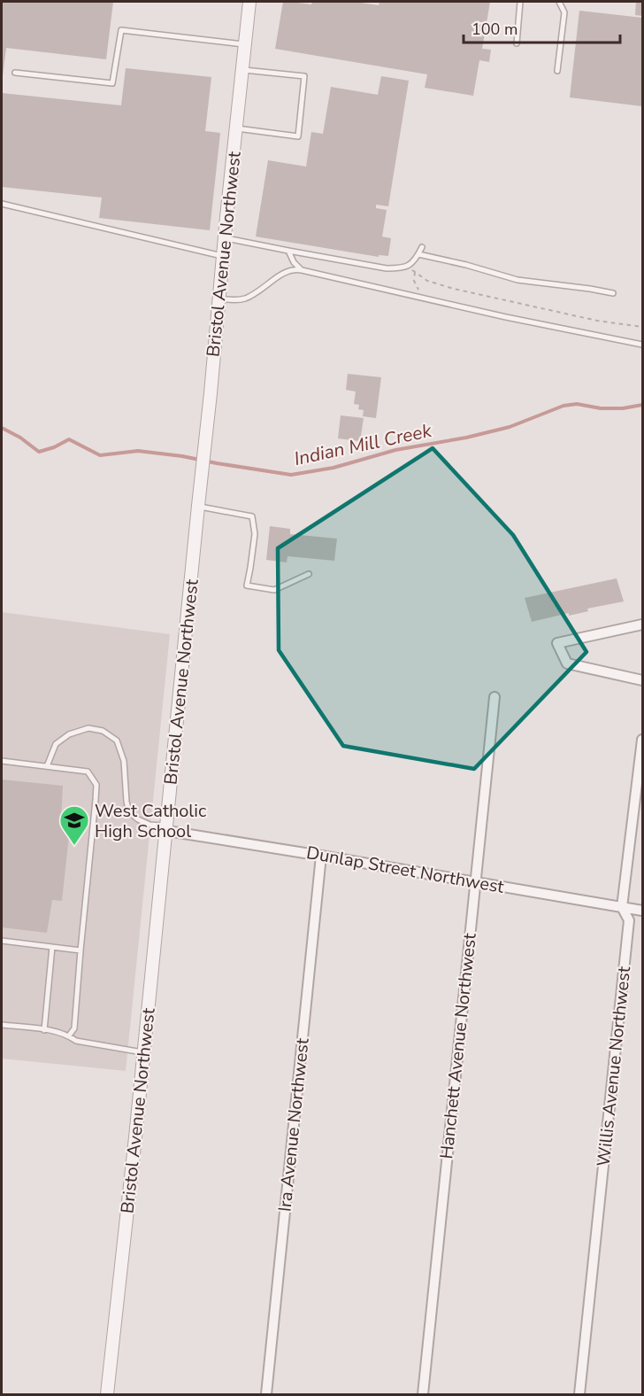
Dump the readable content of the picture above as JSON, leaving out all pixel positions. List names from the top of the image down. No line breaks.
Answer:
{"streets":{"street":["Bristol Avenue Northwest","Dunlap Street Northwest","Hanchett Avenue Northwest","Willis Avenue Northwest","Ira Avenue Northwest"]},"crossings":[["Bristol Avenue Northwest","Dunlap Street Northwest"],["Dunlap Street Northwest","Hanchett Avenue Northwest"],["Dunlap Street Northwest","Willis Avenue Northwest"],["Dunlap Street Northwest","Ira Avenue Northwest"]],"water":["Indian Mill Creek"],"places":{"school or university":["West Catholic High School"]},"scale_bar":"100 m"}
